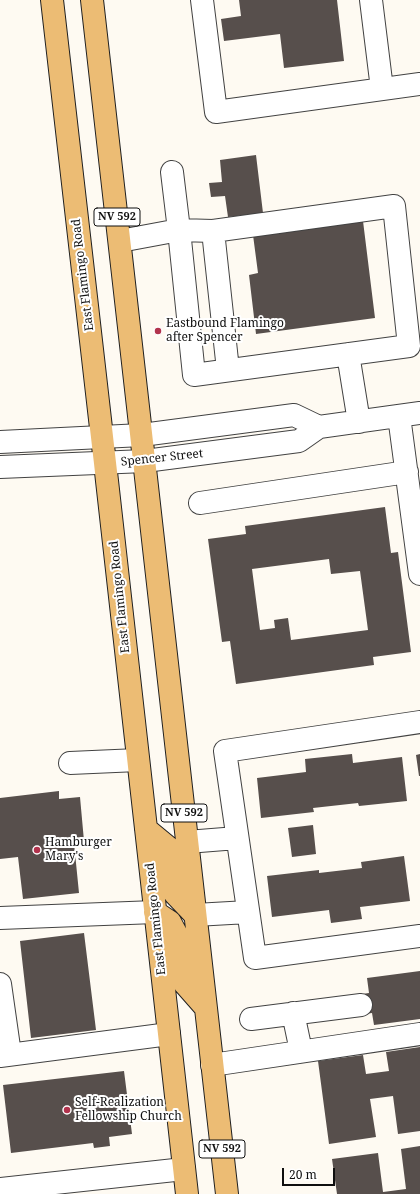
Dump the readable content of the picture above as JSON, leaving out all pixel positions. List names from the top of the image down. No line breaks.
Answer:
{"streets":{"main road":["NV 592","East Flamingo Road"],"street":["Spencer Street"]},"crossings":[["NV 592","Spencer Street"],["East Flamingo Road","Spencer Street"]],"places":["Eastbound Flamingo after Spencer","Hamburger Mary's","Self-Realization Fellowship Church"],"scale_bar":"20 m"}
